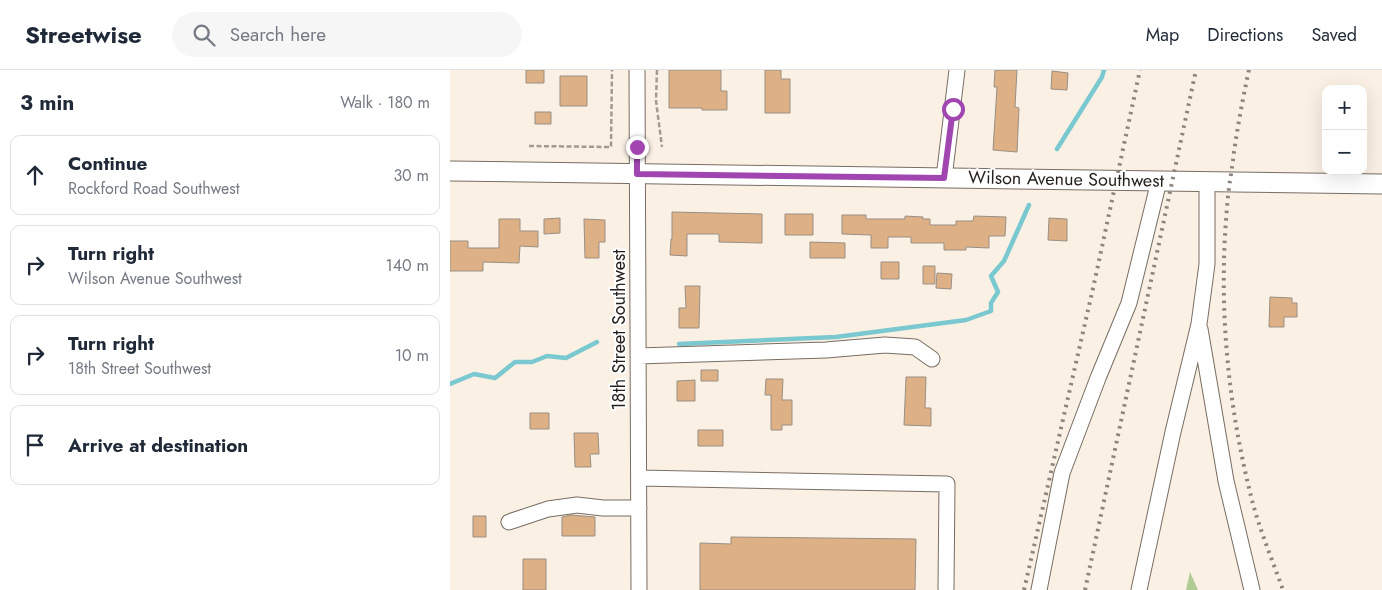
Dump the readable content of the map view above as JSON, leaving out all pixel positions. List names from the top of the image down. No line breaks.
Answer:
{"streets":{"main road":["Wilson Avenue Southwest"],"street":["18th Street Southwest"]},"crossings":[["Wilson Avenue Southwest","18th Street Southwest"]],"page":{"header":"Streetwise","search":"Search here","nav":["Map","Directions","Saved"],"heading":["3 min","Walk · 180 m"],"map_buttons":["+","−"],"list":[["Continue","Rockford Road Southwest","30 m"],["Turn right","Wilson Avenue Southwest","140 m"],["Turn right","18th Street Southwest","10 m"],"Arrive at destination"]}}
